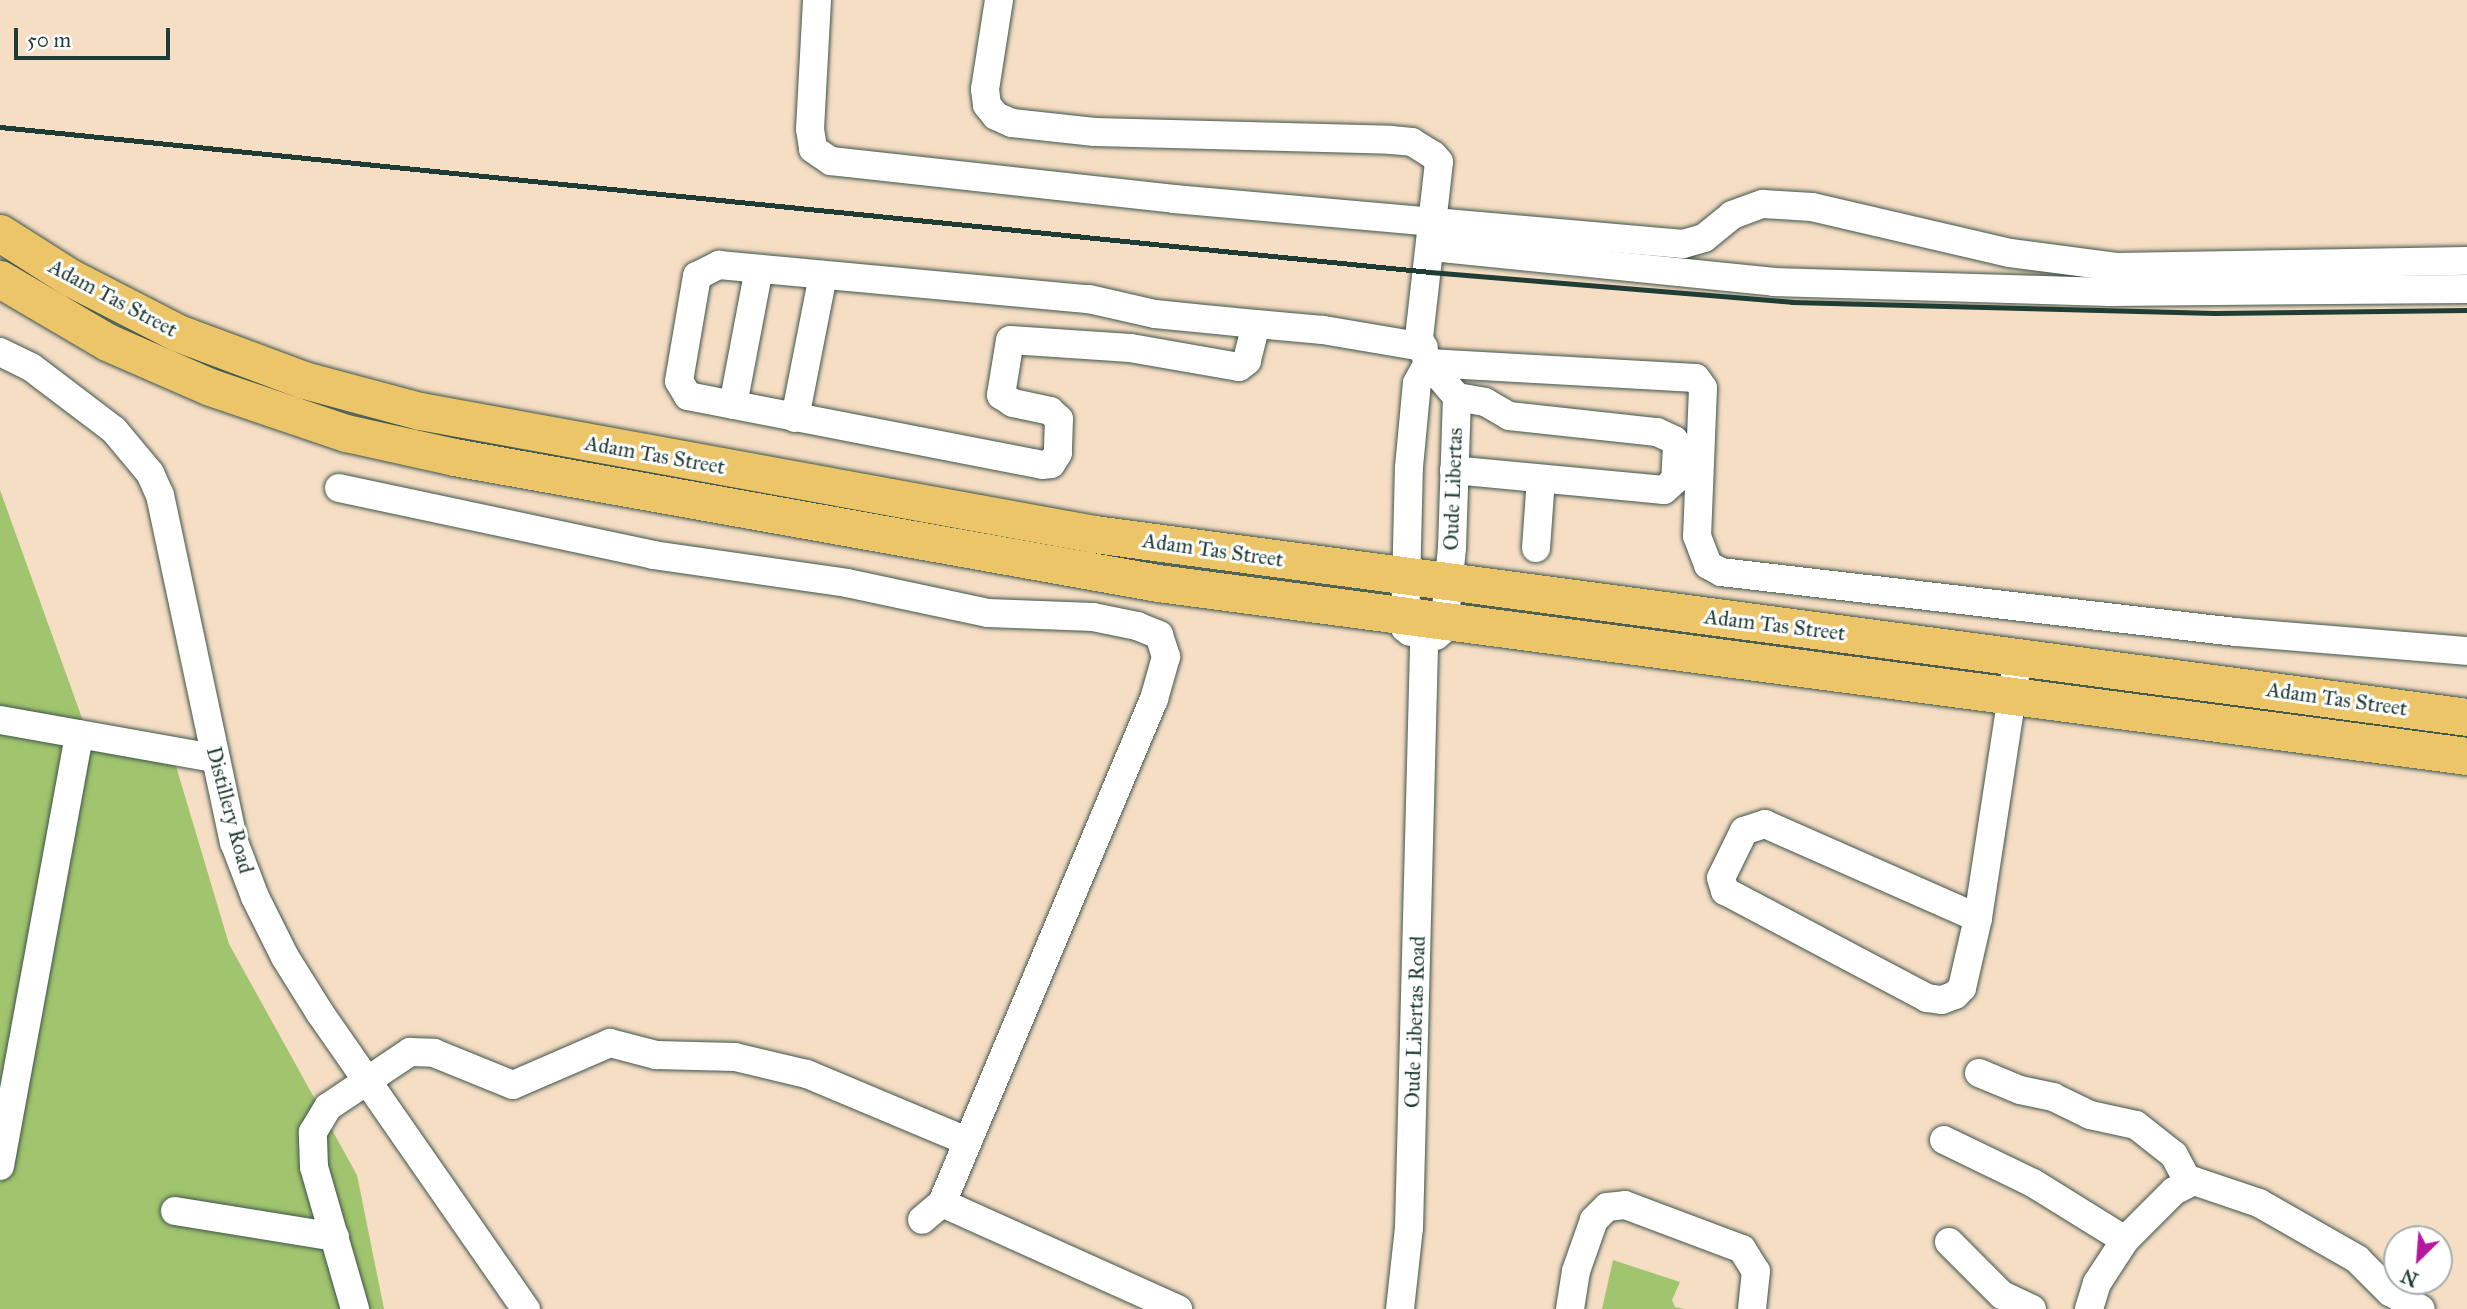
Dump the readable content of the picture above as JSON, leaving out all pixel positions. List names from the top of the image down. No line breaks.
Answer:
{"streets":{"main road":["Adam Tas Street"],"street":["Oude Libertas","Distillery Road","Oude Libertas Road"]},"crossings":[["Adam Tas Street","Oude Libertas"],["Adam Tas Street","Oude Libertas Road"],["Oude Libertas","Oude Libertas Road"]],"scale_bar":"50 m","north":"bottom left"}
